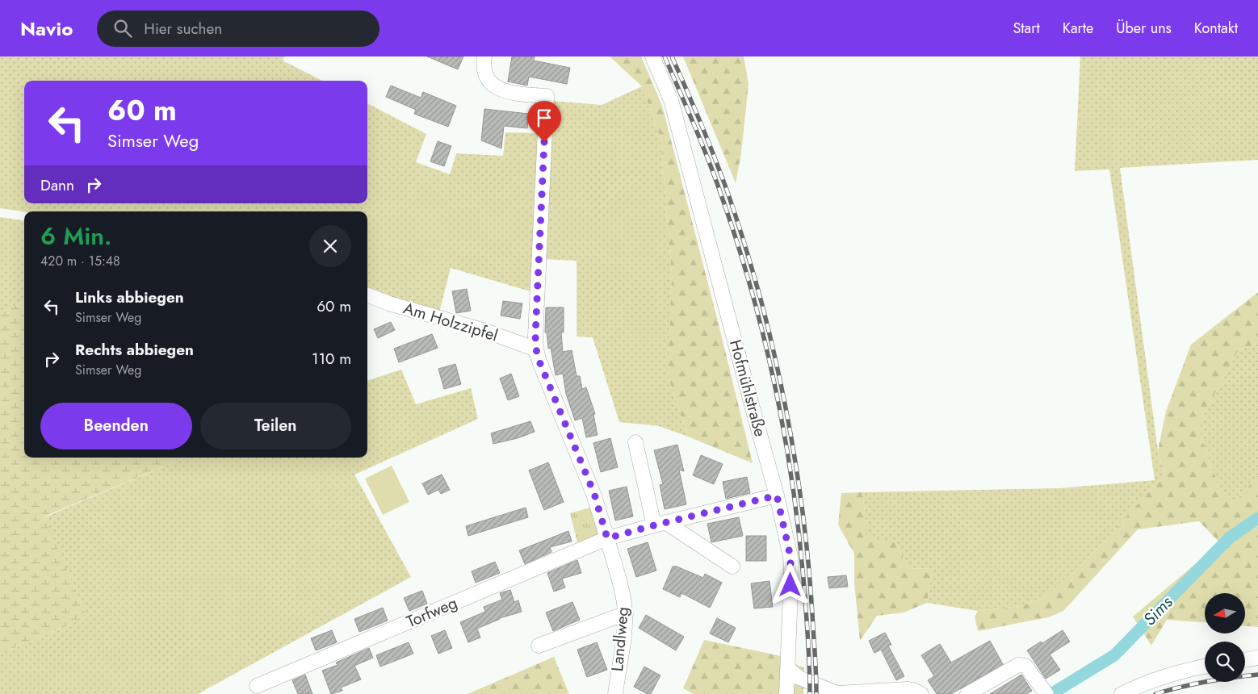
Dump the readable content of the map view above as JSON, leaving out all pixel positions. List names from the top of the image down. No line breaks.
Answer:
{"streets":{"street":["Am Holzzipfel","Hofmühlstraße","Torfweg","Landlweg"]},"crossings":[["Am Holzzipfel","Landlweg"],["Hofmühlstraße","Torfweg"],["Torfweg","Landlweg"]],"water":["Sims"],"north":"left","page":{"header":"Navio","search":"Hier suchen","nav":["Start","Karte","Über uns","Kontakt"],"turn":["60 m","Simser Weg"],"then":"Dann","heading":["6 Min.","420 m · 15:48"],"list":[{"name":"Links abbiegen","note":"Simser Weg","value":"60 m"},{"name":"Rechts abbiegen","note":"Simser Weg","value":"110 m"}],"buttons":["Beenden","Teilen"]}}
